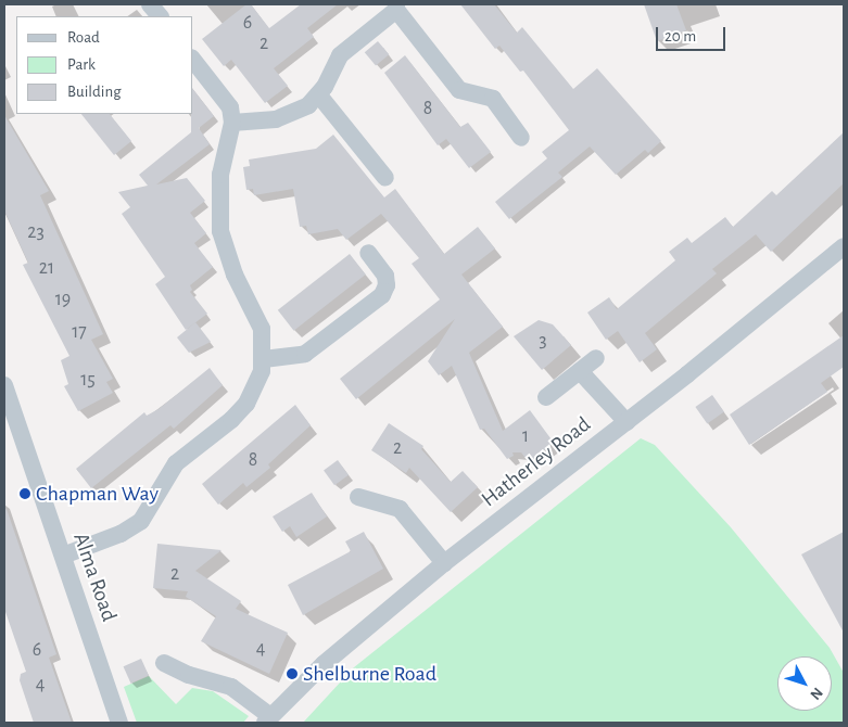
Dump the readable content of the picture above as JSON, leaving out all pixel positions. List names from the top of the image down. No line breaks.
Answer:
{"streets":{"street":["Hatherley Road","Alma Road"]},"places":["Chapman Way","Shelburne Road"],"house_numbers":["6","2","8","23","21","19","17","3","15","1","2","8","2","4","6","4"],"legend":["Road","Park","Building"],"scale_bar":"20 m","north":"bottom right"}
